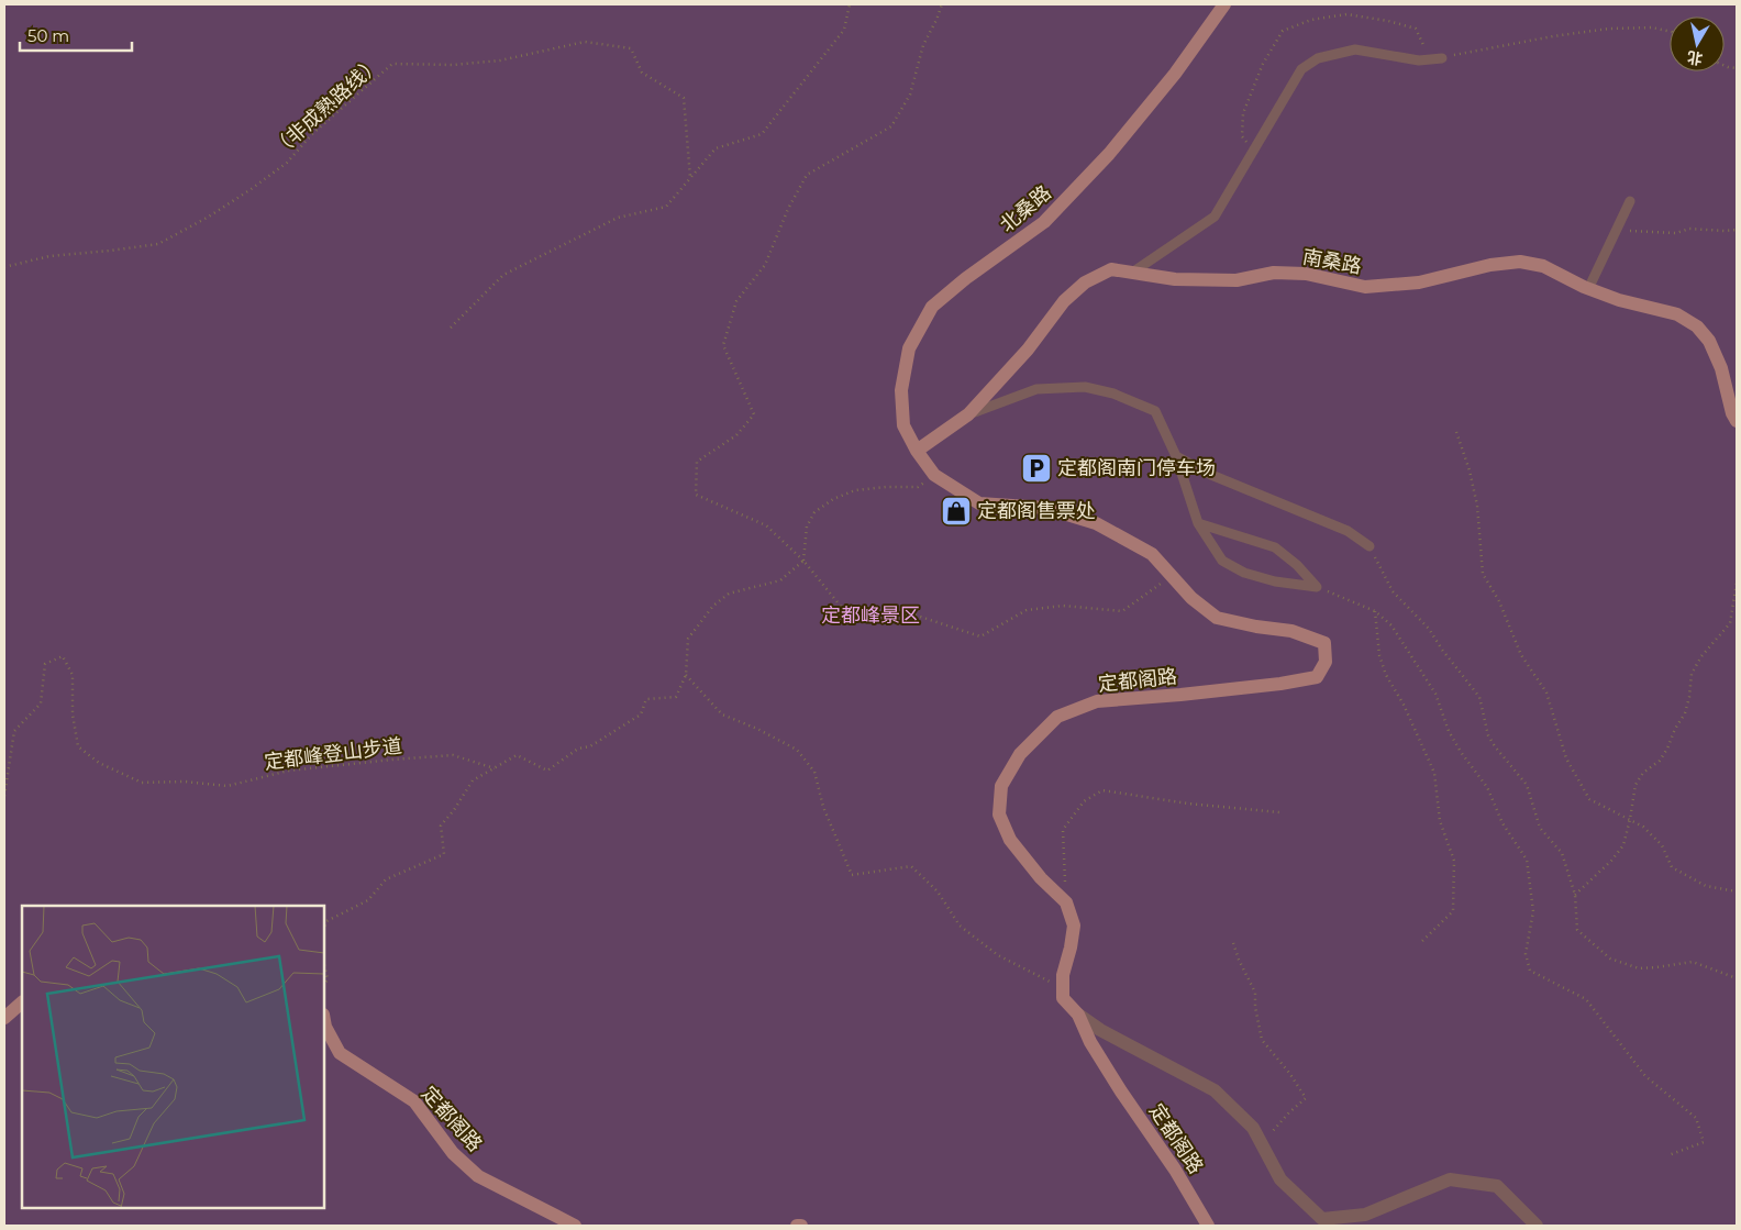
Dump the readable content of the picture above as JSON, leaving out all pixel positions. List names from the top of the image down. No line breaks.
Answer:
{"streets":{"street":["北桑路","南桑路","定都阁路"],"path":["（非成熟路线）","定都峰登山步道"]},"crossings":[["北桑路","南桑路"],["北桑路","定都阁路"],["南桑路","定都阁路"]],"parks":["定都峰景区"],"places":{"parking":["定都阁南门停车场"],"shop":["定都阁售票处"]},"scale_bar":"50 m","north":"bottom"}
